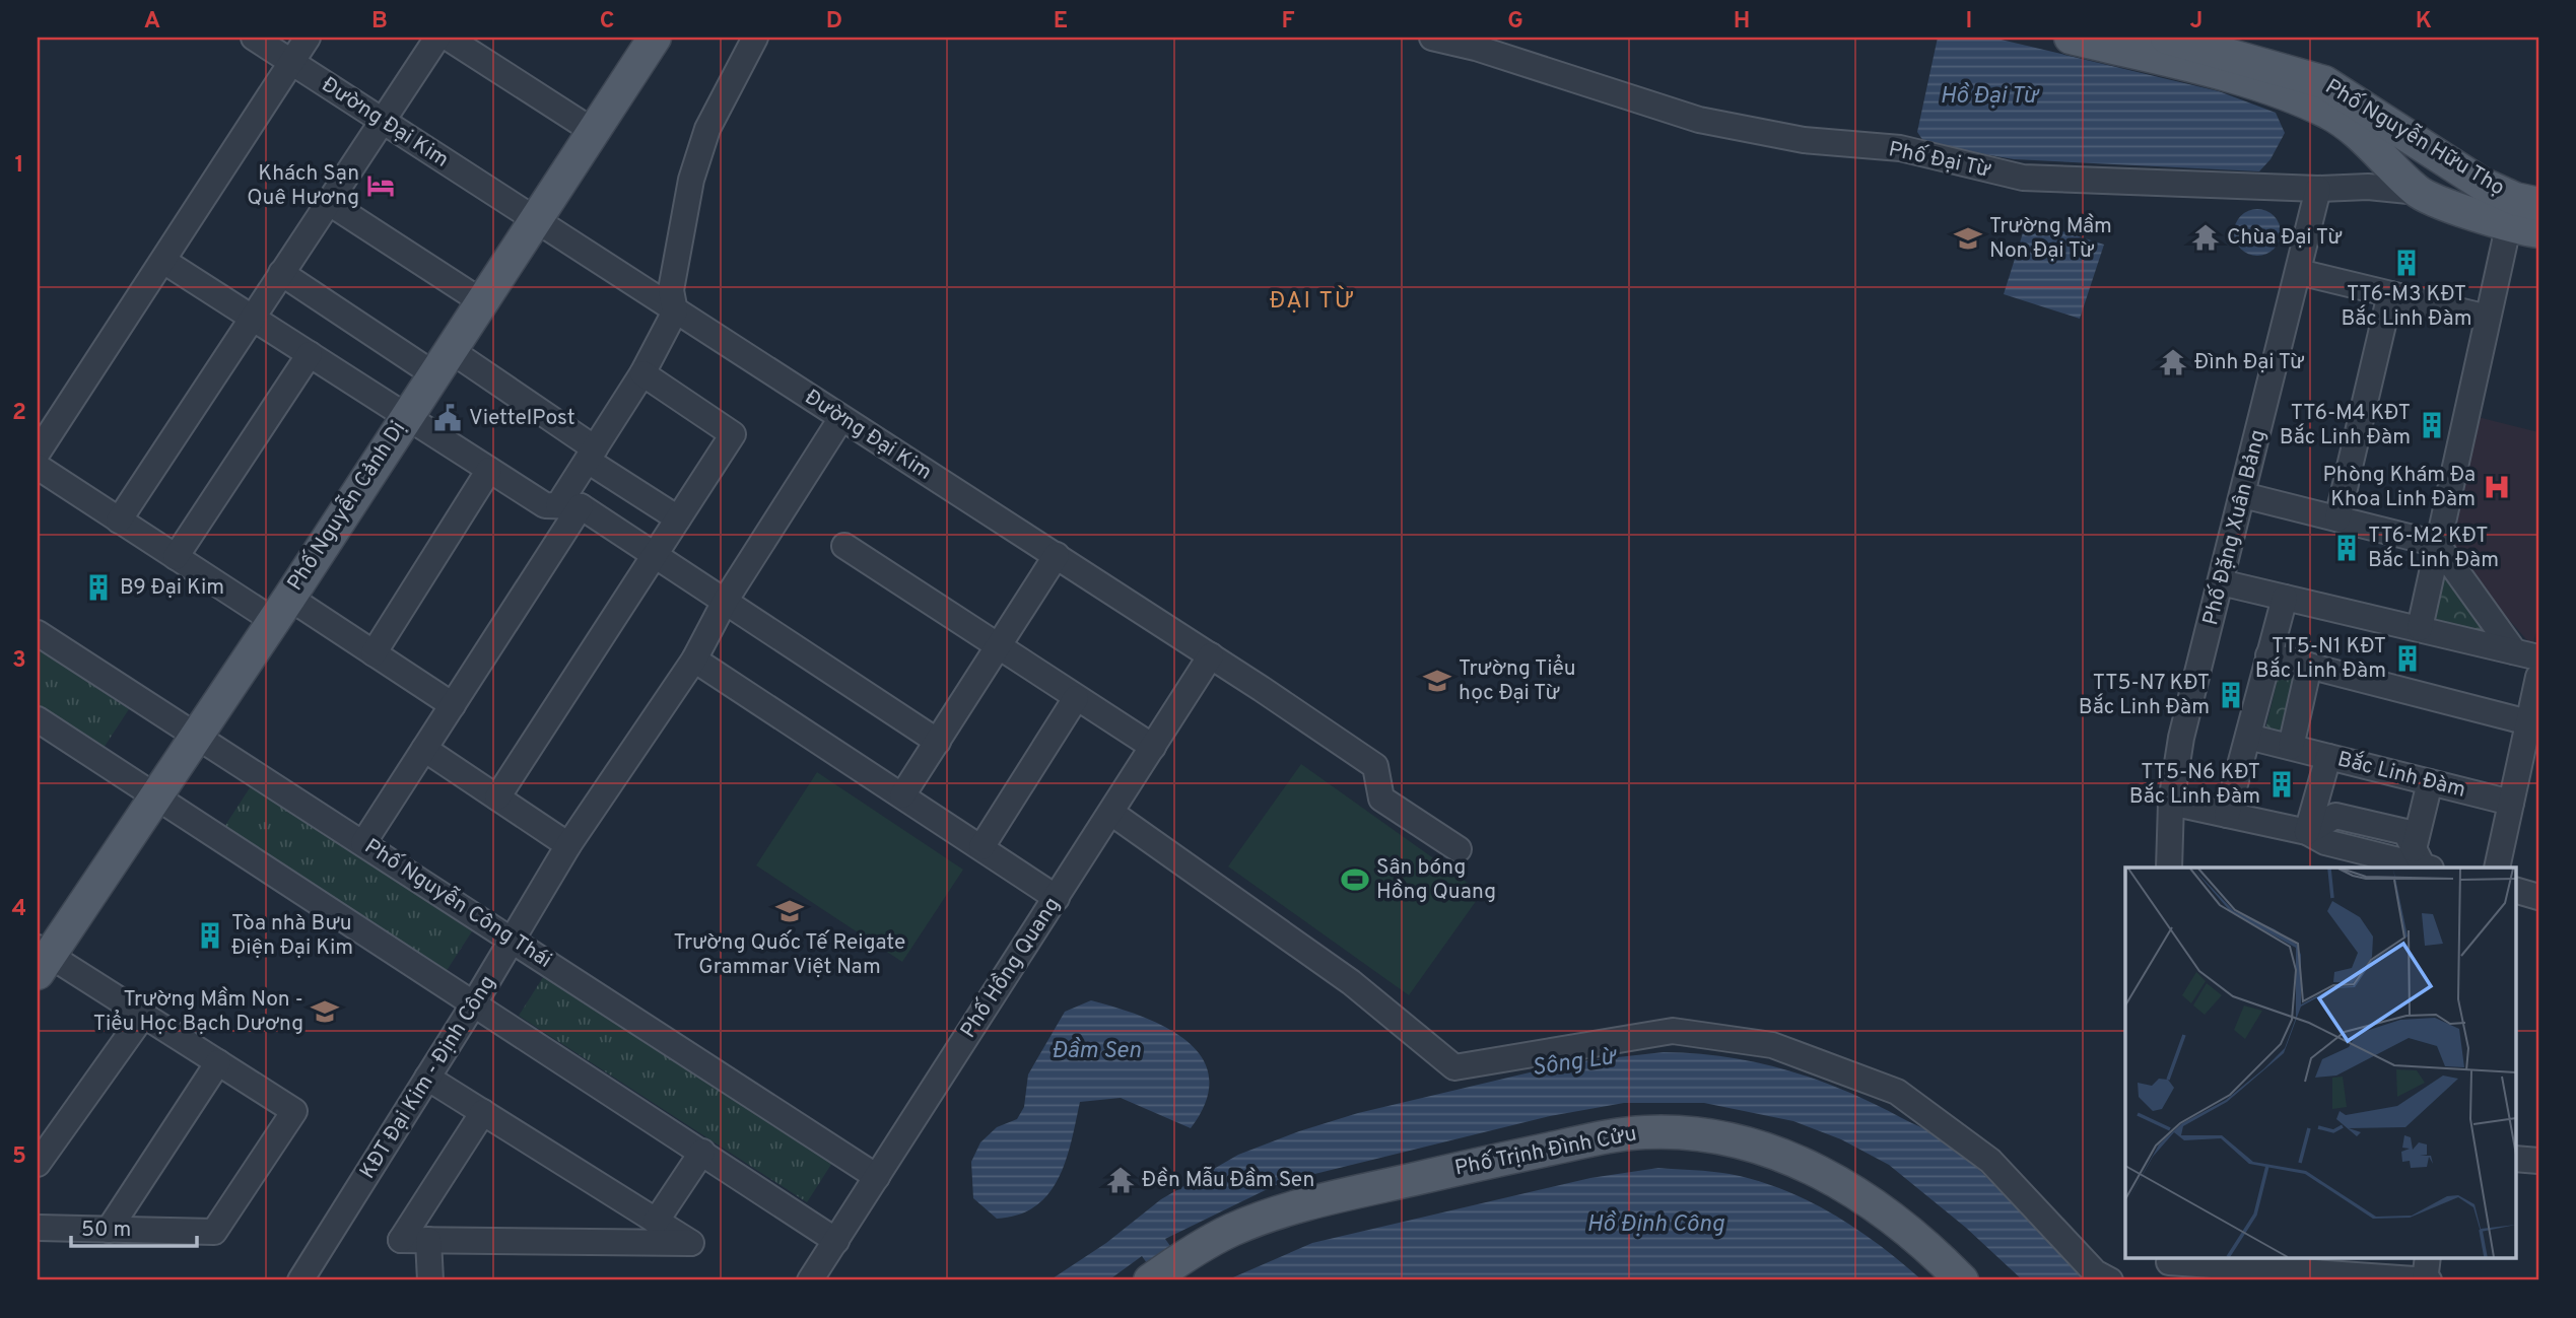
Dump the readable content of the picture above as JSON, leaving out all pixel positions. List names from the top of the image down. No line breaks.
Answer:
{"streets":{"main road":["Phố Nguyễn Hữu Thọ","Phố Nguyễn Cảnh Dị","Phố Trịnh Đình Cửu"],"street":["Đường Đại Kim","Phố Đại Từ","Phố Đặng Xuân Bảng","Bắc Linh Đàm","Phố Nguyễn Công Thái","Phố Hồng Quang","KĐT Đại Kim - Định Công"]},"crossings":[["Đường Đại Kim","Phố Nguyễn Cảnh Dị"],["Đường Đại Kim","Phố Hồng Quang"],["Đường Đại Kim","KĐT Đại Kim - Định Công"],["Phố Nguyễn Hữu Thọ","Phố Đại Từ"],["Phố Đại Từ","Phố Đặng Xuân Bảng"],["Phố Nguyễn Cảnh Dị","Phố Nguyễn Công Thái"],["Phố Nguyễn Công Thái","Phố Hồng Quang"],["Phố Nguyễn Công Thái","KĐT Đại Kim - Định Công"]],"districts":["ĐẠI TỪ"],"water":["Hồ Đại Từ","Đầm Sen","Sông Lừ","Hồ Định Công"],"places":{"hotel":["Khách Sạn Quê Hương"],"temple":["Chùa Đại Từ","Đình Đại Từ","Đền Mẫu Đầm Sen"],"school or university":["Trường Mầm Non Đại Từ","Trường Tiểu học Đại Từ","Trường Quốc Tế Reigate Grammar Việt Nam","Trường Mầm Non - Tiểu Học Bạch Dương"],"building":["TT6-M3 KĐT Bắc Linh Đàm","TT6-M4 KĐT Bắc Linh Đàm","TT6-M2 KĐT Bắc Linh Đàm","B9 Đại Kim","TT5-N1 KĐT Bắc Linh Đàm","TT5-N7 KĐT Bắc Linh Đàm","TT5-N6 KĐT Bắc Linh Đàm","Tòa nhà Bưu Điện Đại Kim"],"public building":["ViettelPost"],"hospital":["Phòng Khám Đa Khoa Linh Đàm"],"sports":["Sân bóng Hồng Quang"]},"scale_bar":"50 m","grid":{"columns":["A","B","C","D","E","F","G","H","I","J","K"],"rows":["1","2","3","4","5"]}}
